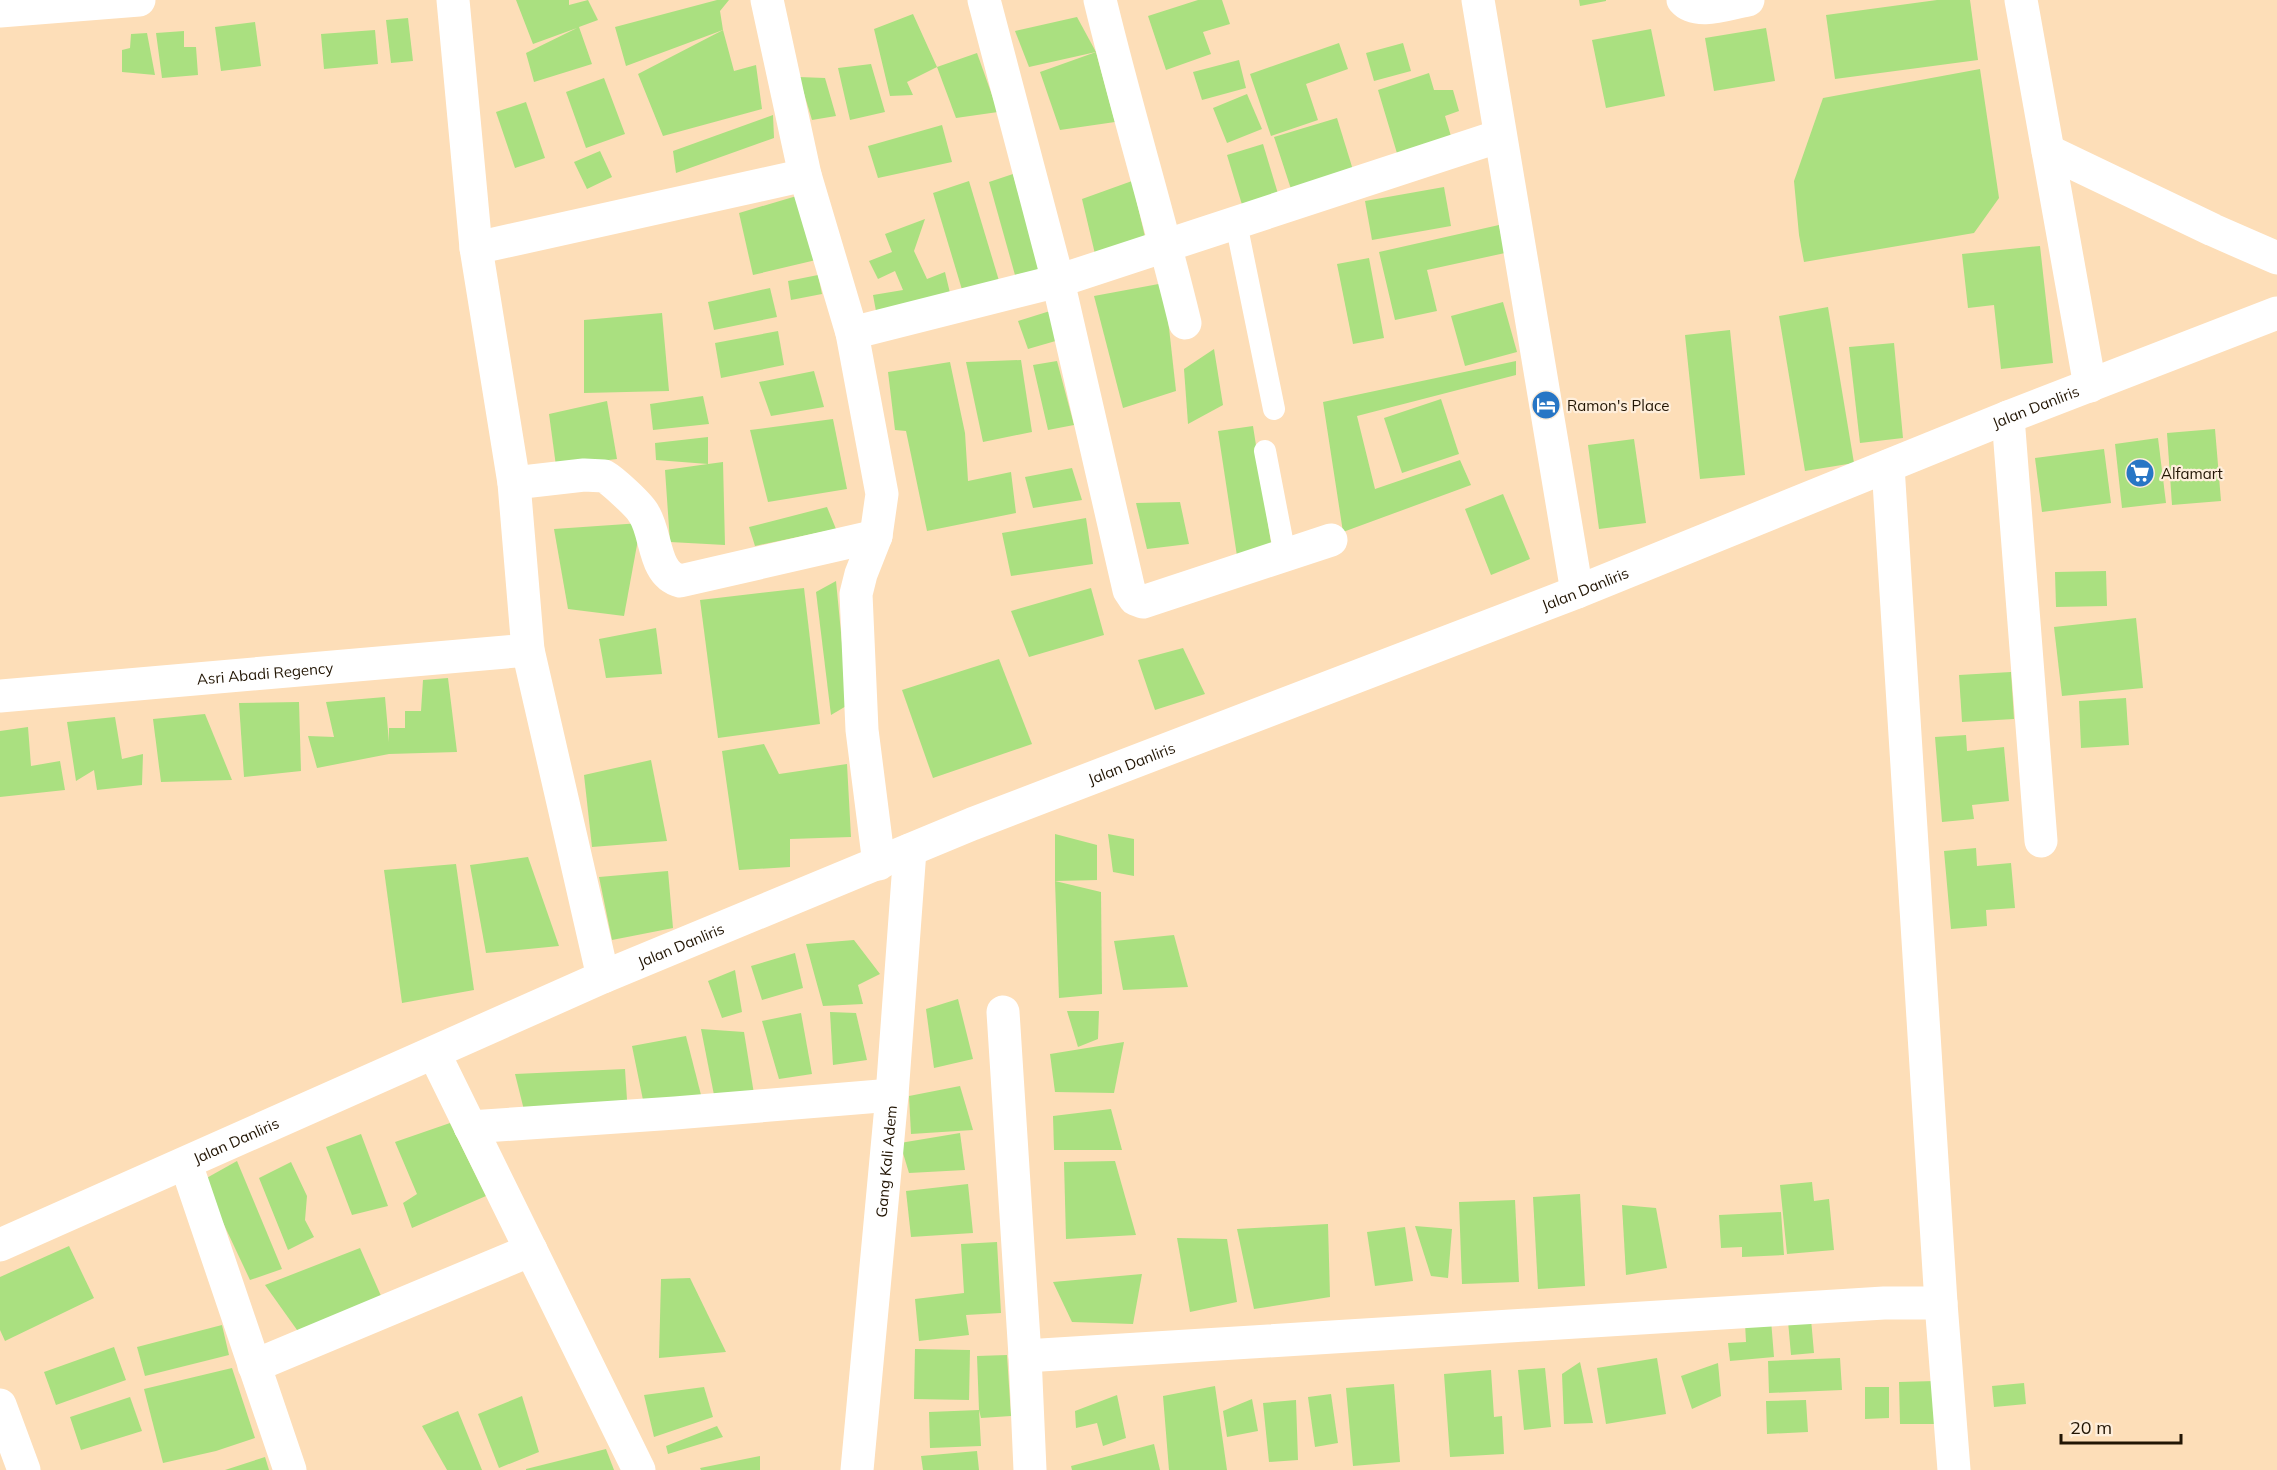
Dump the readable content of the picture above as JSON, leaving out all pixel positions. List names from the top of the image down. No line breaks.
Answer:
{"streets":{"street":["Jalan Danliris","Asri Abadi Regency","Gang Kali Adem"]},"crossings":[["Jalan Danliris","Gang Kali Adem"]],"places":{"hotel":["Ramon's Place"],"supermarket":["Alfamart"]},"scale_bar":"20 m"}
